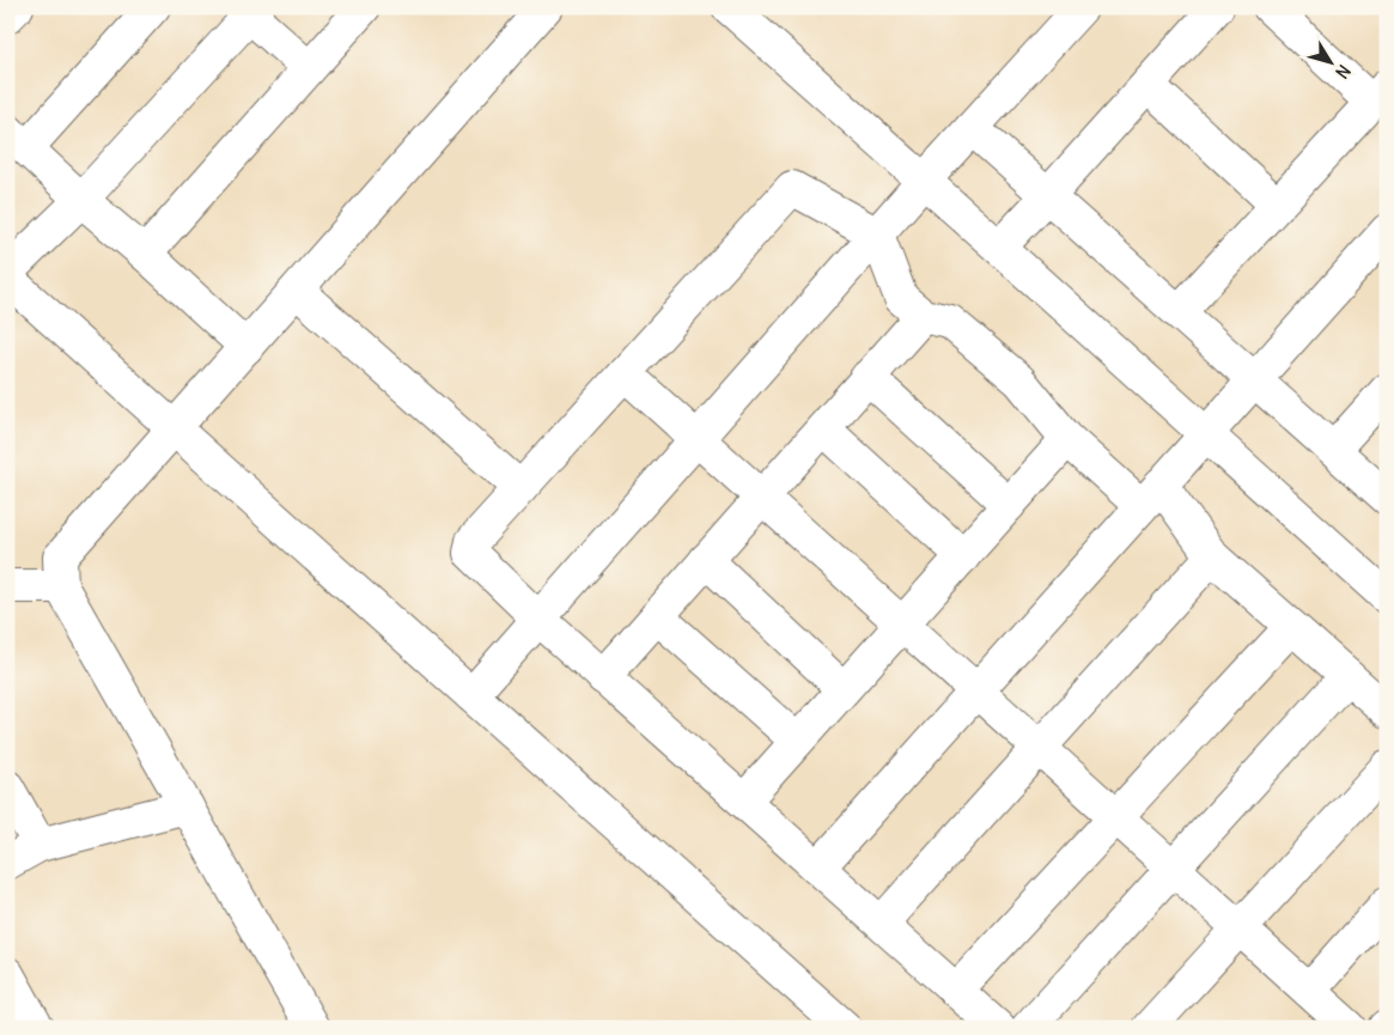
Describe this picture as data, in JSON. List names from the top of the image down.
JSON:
{
  "north": "bottom right"
}
